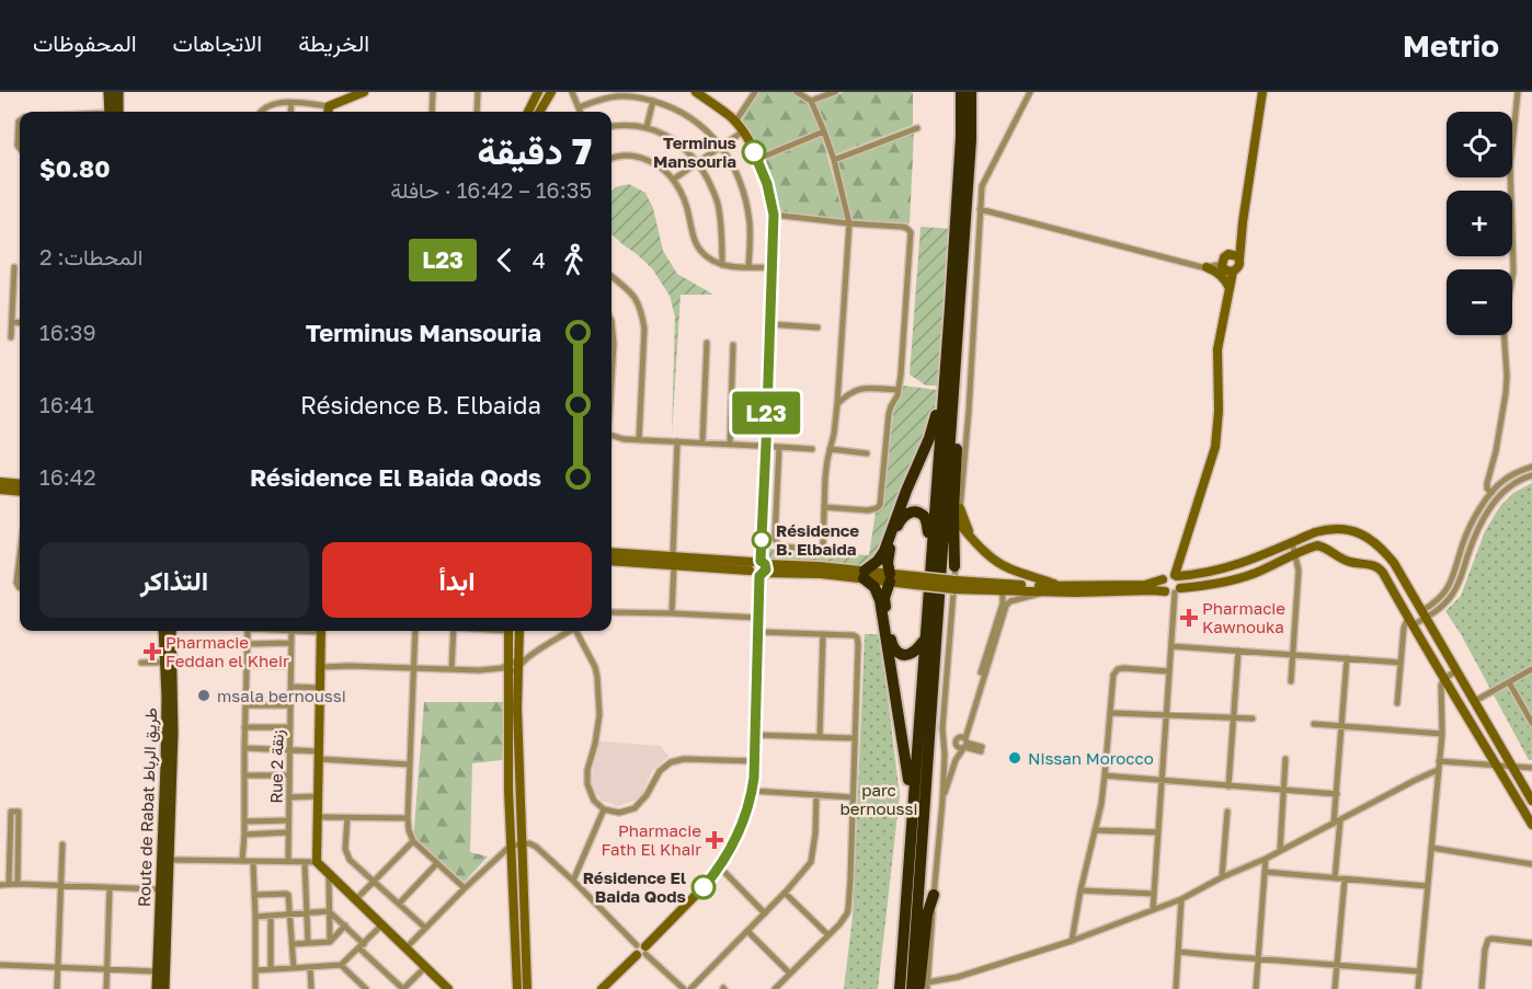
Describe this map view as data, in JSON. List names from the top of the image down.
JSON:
{
  "streets": {
    "main road": ["Route de Rabat طريق الرباط"],
    "street": ["Rue 2 زنقة"]
  },
  "parks": ["parc bernoussi"],
  "places": {
    "other": [
      "Terminus Mansouria",
      "Résidence B. Elbaida",
      "msala bernoussi",
      "Nissan Morocco",
      "Résidence El Baida Qods"
    ],
    "health": ["Pharmacie Kawnouka", "Pharmacie Feddan el Kheir", "Pharmacie Fath El Khair"]
  },
  "lines": ["bus line L23"],
  "page": {
    "header": "Metrio",
    "nav": ["الخريطة", "الاتجاهات", "المحفوظات"],
    "on_map": "L23",
    "map_buttons": ["+", "−"],
    "heading": ["7 دقيقة", "16:35 – 16:42 · حافلة", "$0.80"],
    "legs": ["4", "L23", "المحطات: 2"],
    "list": [
      {
        "name": "Terminus Mansouria",
        "value": "16:39"
      },
      {
        "name": "Résidence B. Elbaida",
        "value": "16:41"
      },
      {
        "name": "Résidence El Baida Qods",
        "value": "16:42"
      }
    ],
    "buttons": ["ابدأ", "التذاكر"]
  }
}
